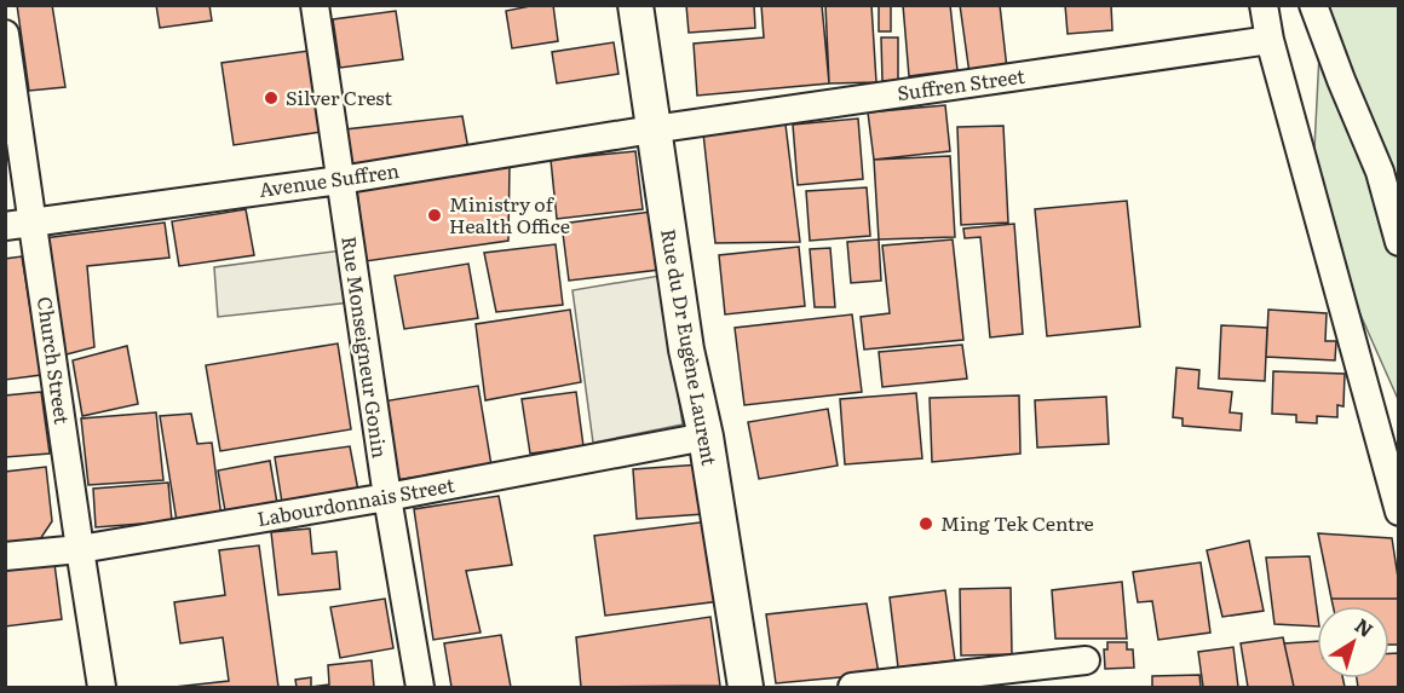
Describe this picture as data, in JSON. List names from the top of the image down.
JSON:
{
  "streets": {
    "street": [
      "Suffren Street",
      "Avenue Suffren",
      "Rue Monseigneur Gonin",
      "Rue du Dr Eugène Laurent",
      "Church Street",
      "Labourdonnais Street"
    ]
  },
  "crossings": [
    ["Suffren Street", "Avenue Suffren"],
    ["Suffren Street", "Rue du Dr Eugène Laurent"],
    ["Avenue Suffren", "Rue Monseigneur Gonin"],
    ["Avenue Suffren", "Rue du Dr Eugène Laurent"],
    ["Avenue Suffren", "Church Street"],
    ["Rue Monseigneur Gonin", "Labourdonnais Street"],
    ["Rue du Dr Eugène Laurent", "Labourdonnais Street"],
    ["Church Street", "Labourdonnais Street"]
  ],
  "places": ["Silver Crest", "Ministry of Health Office", "Ming Tek Centre"],
  "north": "top right"
}
